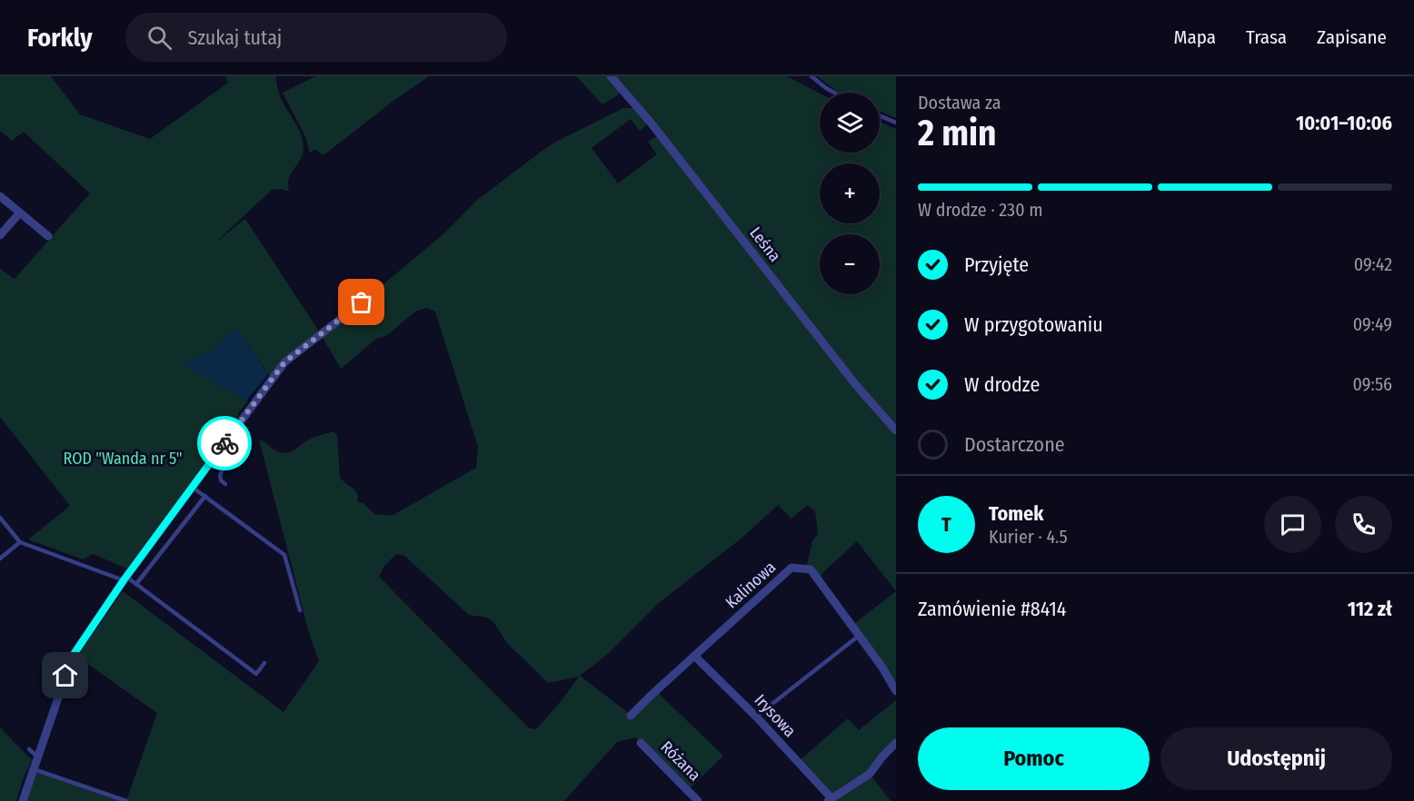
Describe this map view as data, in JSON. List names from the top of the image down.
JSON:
{
  "streets": {
    "street": [
      "Leśna",
      "Kalinowa",
      "Irysowa",
      "Różana"
    ]
  },
  "crossings": [
    ["Kalinowa", "Irysowa"]
  ],
  "parks": ["ROD \"Wanda nr 5\""],
  "page": {
    "header": "Forkly",
    "search": "Szukaj tutaj",
    "nav": ["Mapa", "Trasa", "Zapisane"],
    "heading": ["2 min", "Dostawa za", "10:01–10:06"],
    "panel": [
      "Tomek",
      "Kurier · 4.5",
      "Zamówienie #8414",
      "112 zł"
    ],
    "map_buttons": ["+", "−"],
    "bar": "W drodze · 230 m",
    "list": [
      ["Przyjęte", "09:42"],
      ["W przygotowaniu", "09:49"],
      ["W drodze", "09:56"],
      "Dostarczone"
    ],
    "round": "T",
    "buttons": ["Pomoc", "Udostępnij"]
  }
}
